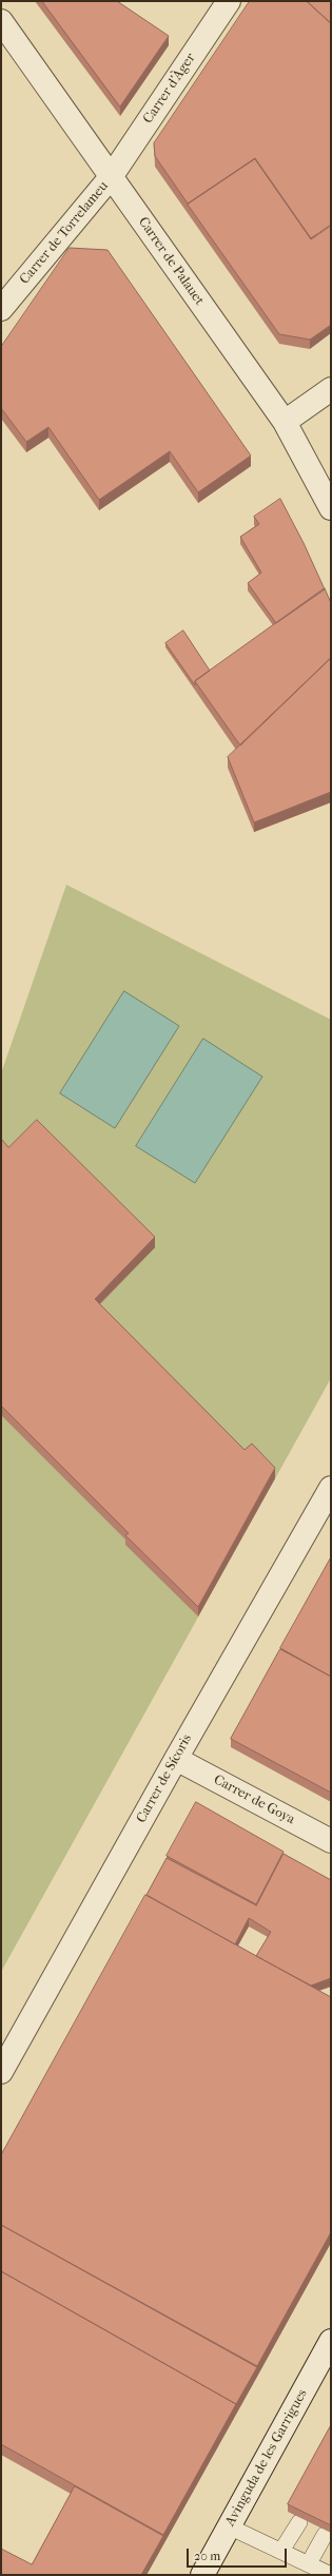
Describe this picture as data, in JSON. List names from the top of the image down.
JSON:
{
  "streets": {
    "street": [
      "Carrer d'Àger",
      "Carrer de Torrelameu",
      "Carrer de Palauet",
      "Carrer de Sícoris",
      "Carrer de Goya",
      "Avinguda de les Garrigues"
    ]
  },
  "crossings": [
    ["Carrer d'Àger", "Carrer de Torrelameu"],
    ["Carrer d'Àger", "Carrer de Palauet"],
    ["Carrer de Torrelameu", "Carrer de Palauet"],
    ["Carrer de Sícoris", "Carrer de Goya"]
  ],
  "scale_bar": "20 m"
}
